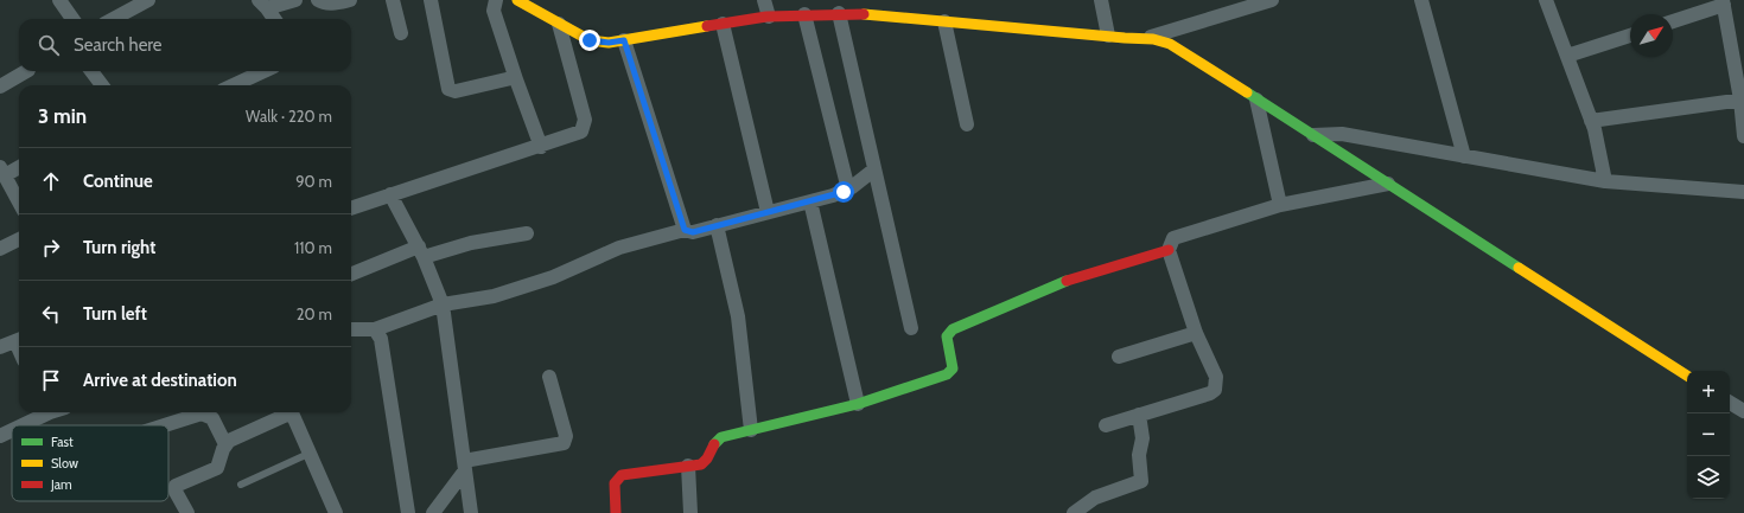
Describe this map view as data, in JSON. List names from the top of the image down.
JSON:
{
  "legend": ["Fast", "Slow", "Jam"],
  "north": "top right",
  "page": {
    "search": "Search here",
    "heading": ["3 min", "Walk · 220 m"],
    "list": [
      ["Continue", "90 m"],
      ["Turn right", "110 m"],
      ["Turn left", "20 m"],
      "Arrive at destination"
    ],
    "map_buttons": ["+", "−"]
  }
}
